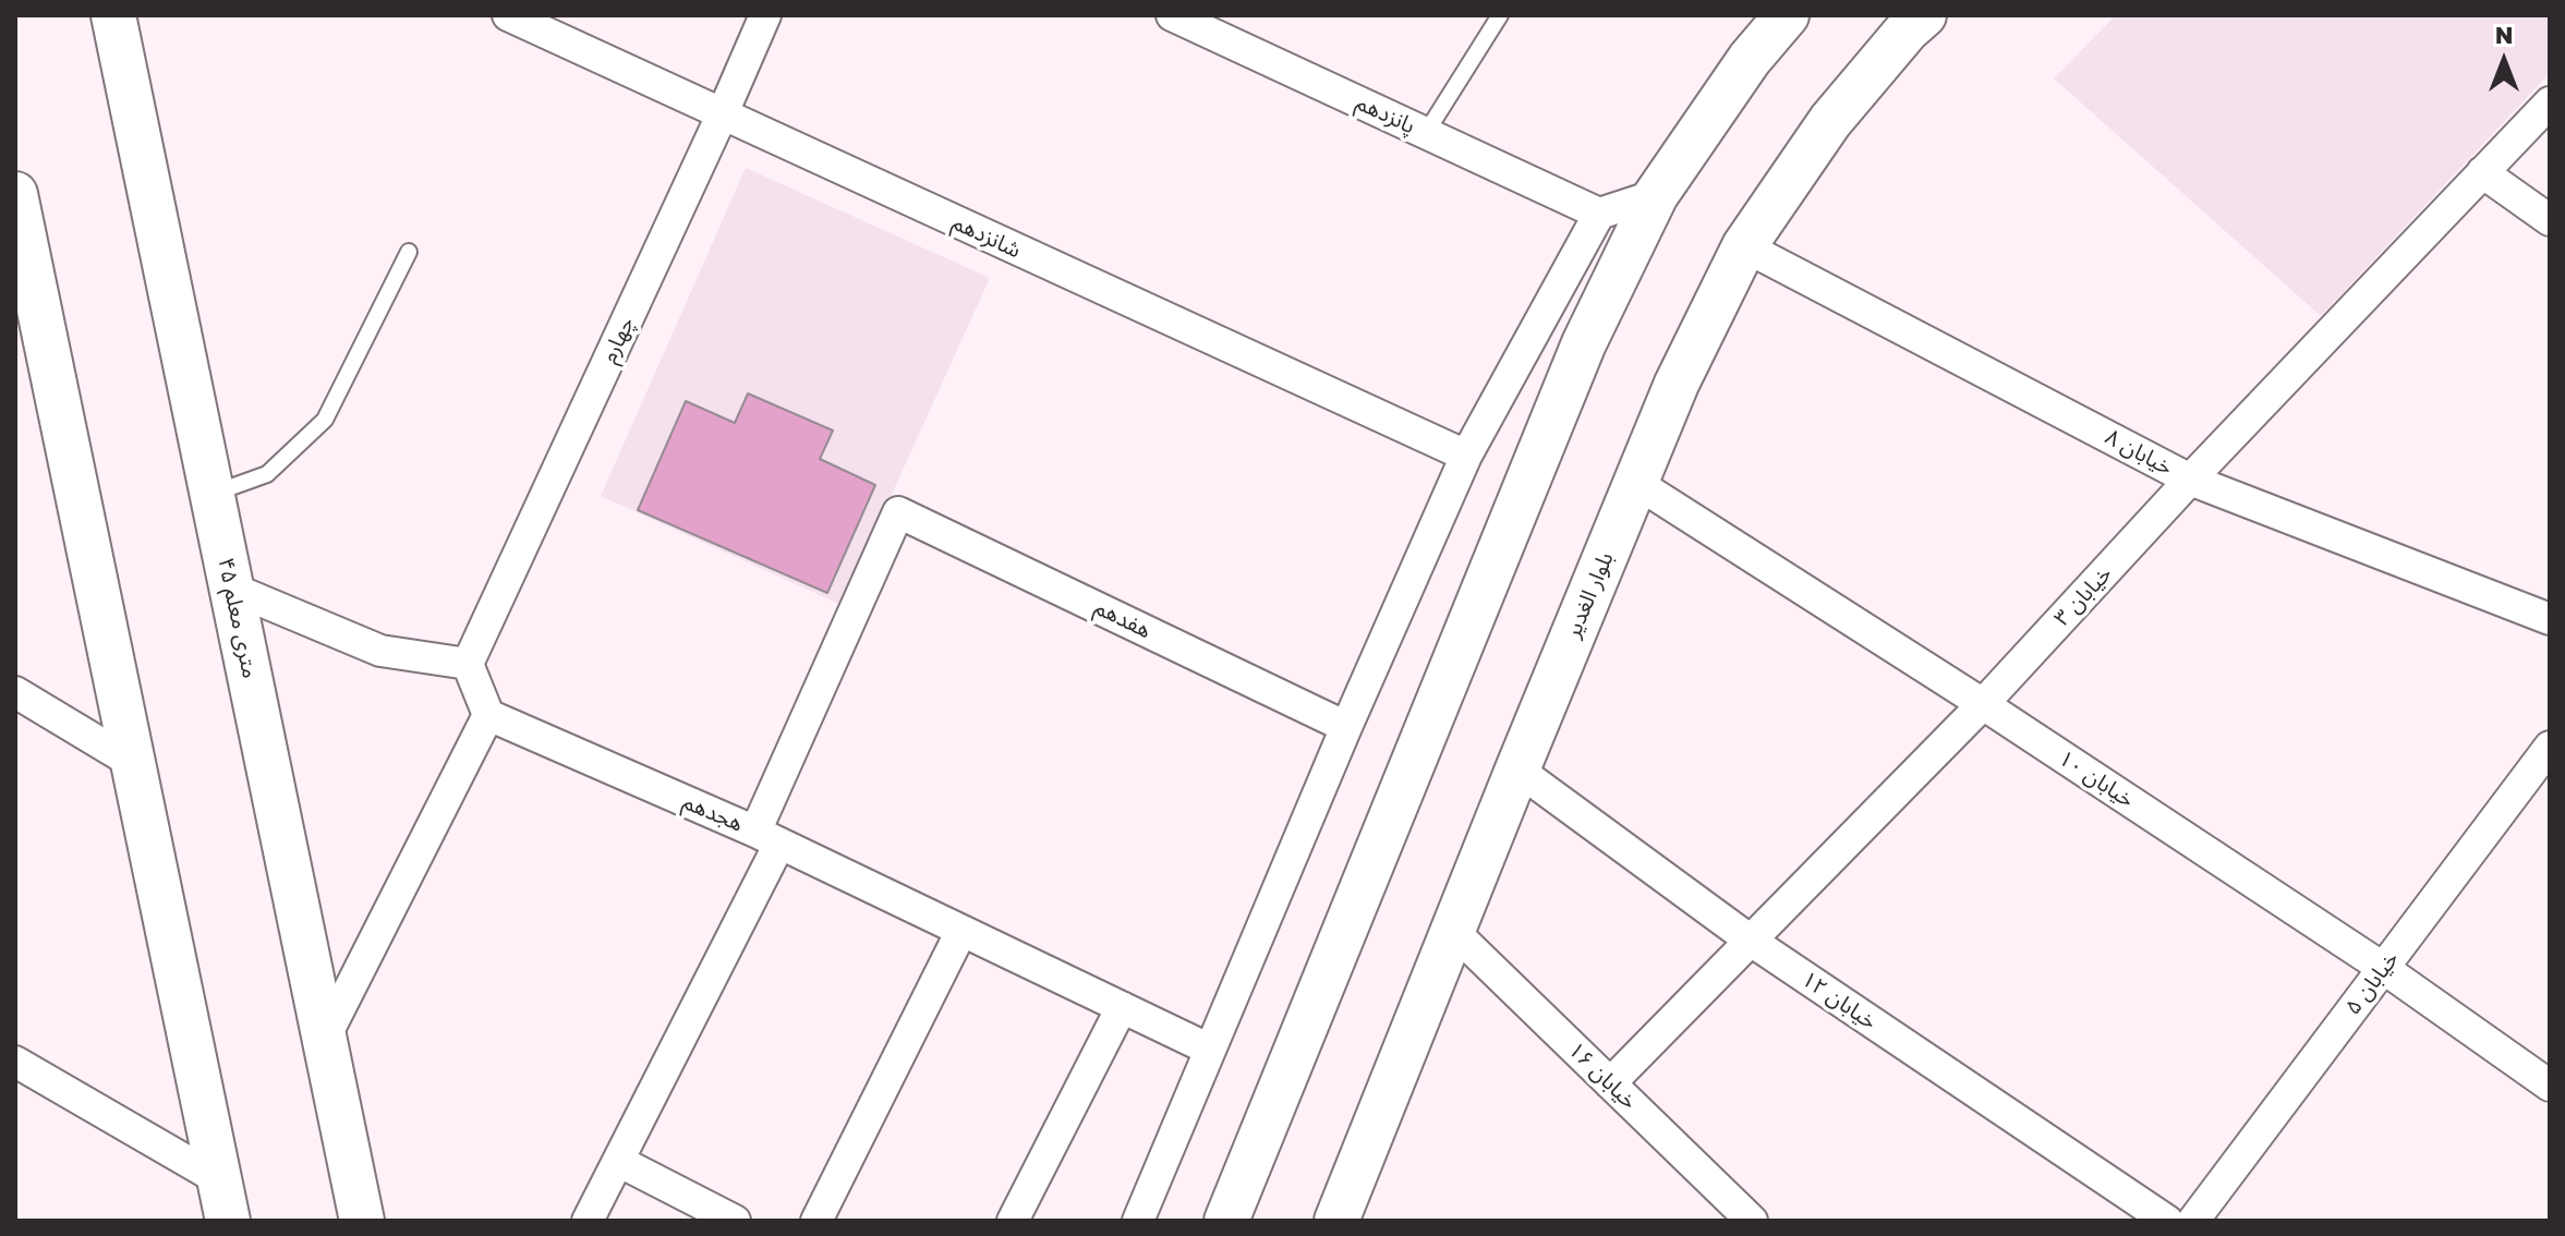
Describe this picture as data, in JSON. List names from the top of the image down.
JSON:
{
  "streets": {
    "main road": ["بلوار الغدیر", "۴۵ متری معلم"],
    "street": [
      "پانزدهم",
      "شانزدهم",
      "چهارم",
      "خیابان ۸",
      "خیابان ۳",
      "هفدهم",
      "خیابان ۱۰",
      "هجدهم",
      "خیابان ۵",
      "خیابان ۱۲",
      "خیابان ۱۶"
    ]
  },
  "crossings": [
    ["شانزدهم", "چهارم"],
    ["خیابان ۸", "بلوار الغدیر"],
    ["خیابان ۸", "خیابان ۳"],
    ["بلوار الغدیر", "خیابان ۱۰"],
    ["بلوار الغدیر", "خیابان ۱۲"],
    ["بلوار الغدیر", "خیابان ۱۶"],
    ["خیابان ۳", "خیابان ۱۰"],
    ["خیابان ۳", "خیابان ۱۲"],
    ["خیابان ۳", "خیابان ۱۶"],
    ["هفدهم", "هجدهم"],
    ["خیابان ۱۰", "خیابان ۵"]
  ],
  "north": "top"
}
